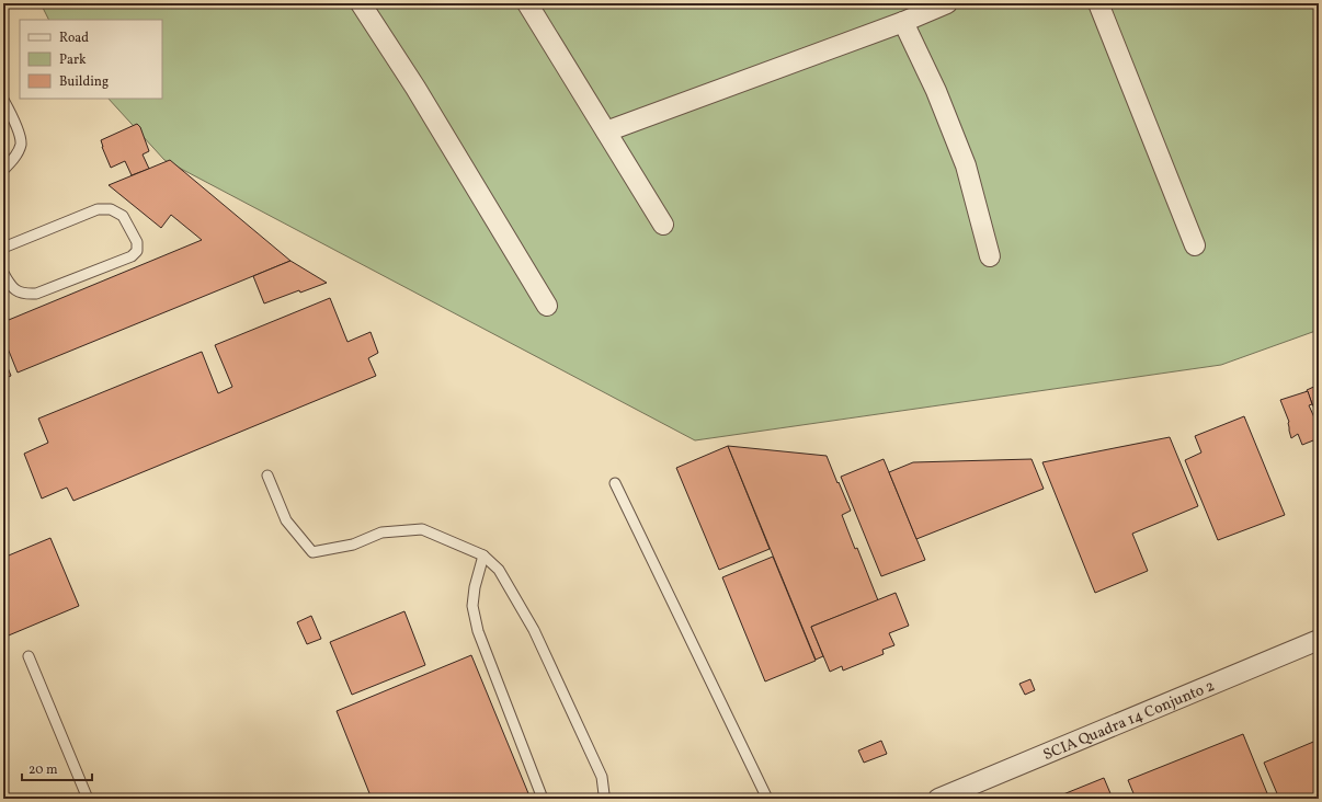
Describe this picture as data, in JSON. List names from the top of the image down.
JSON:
{
  "streets": {
    "street": ["SCIA Quadra 14 Conjunto 2"]
  },
  "legend": ["Road", "Park", "Building"],
  "scale_bar": "20 m"
}
